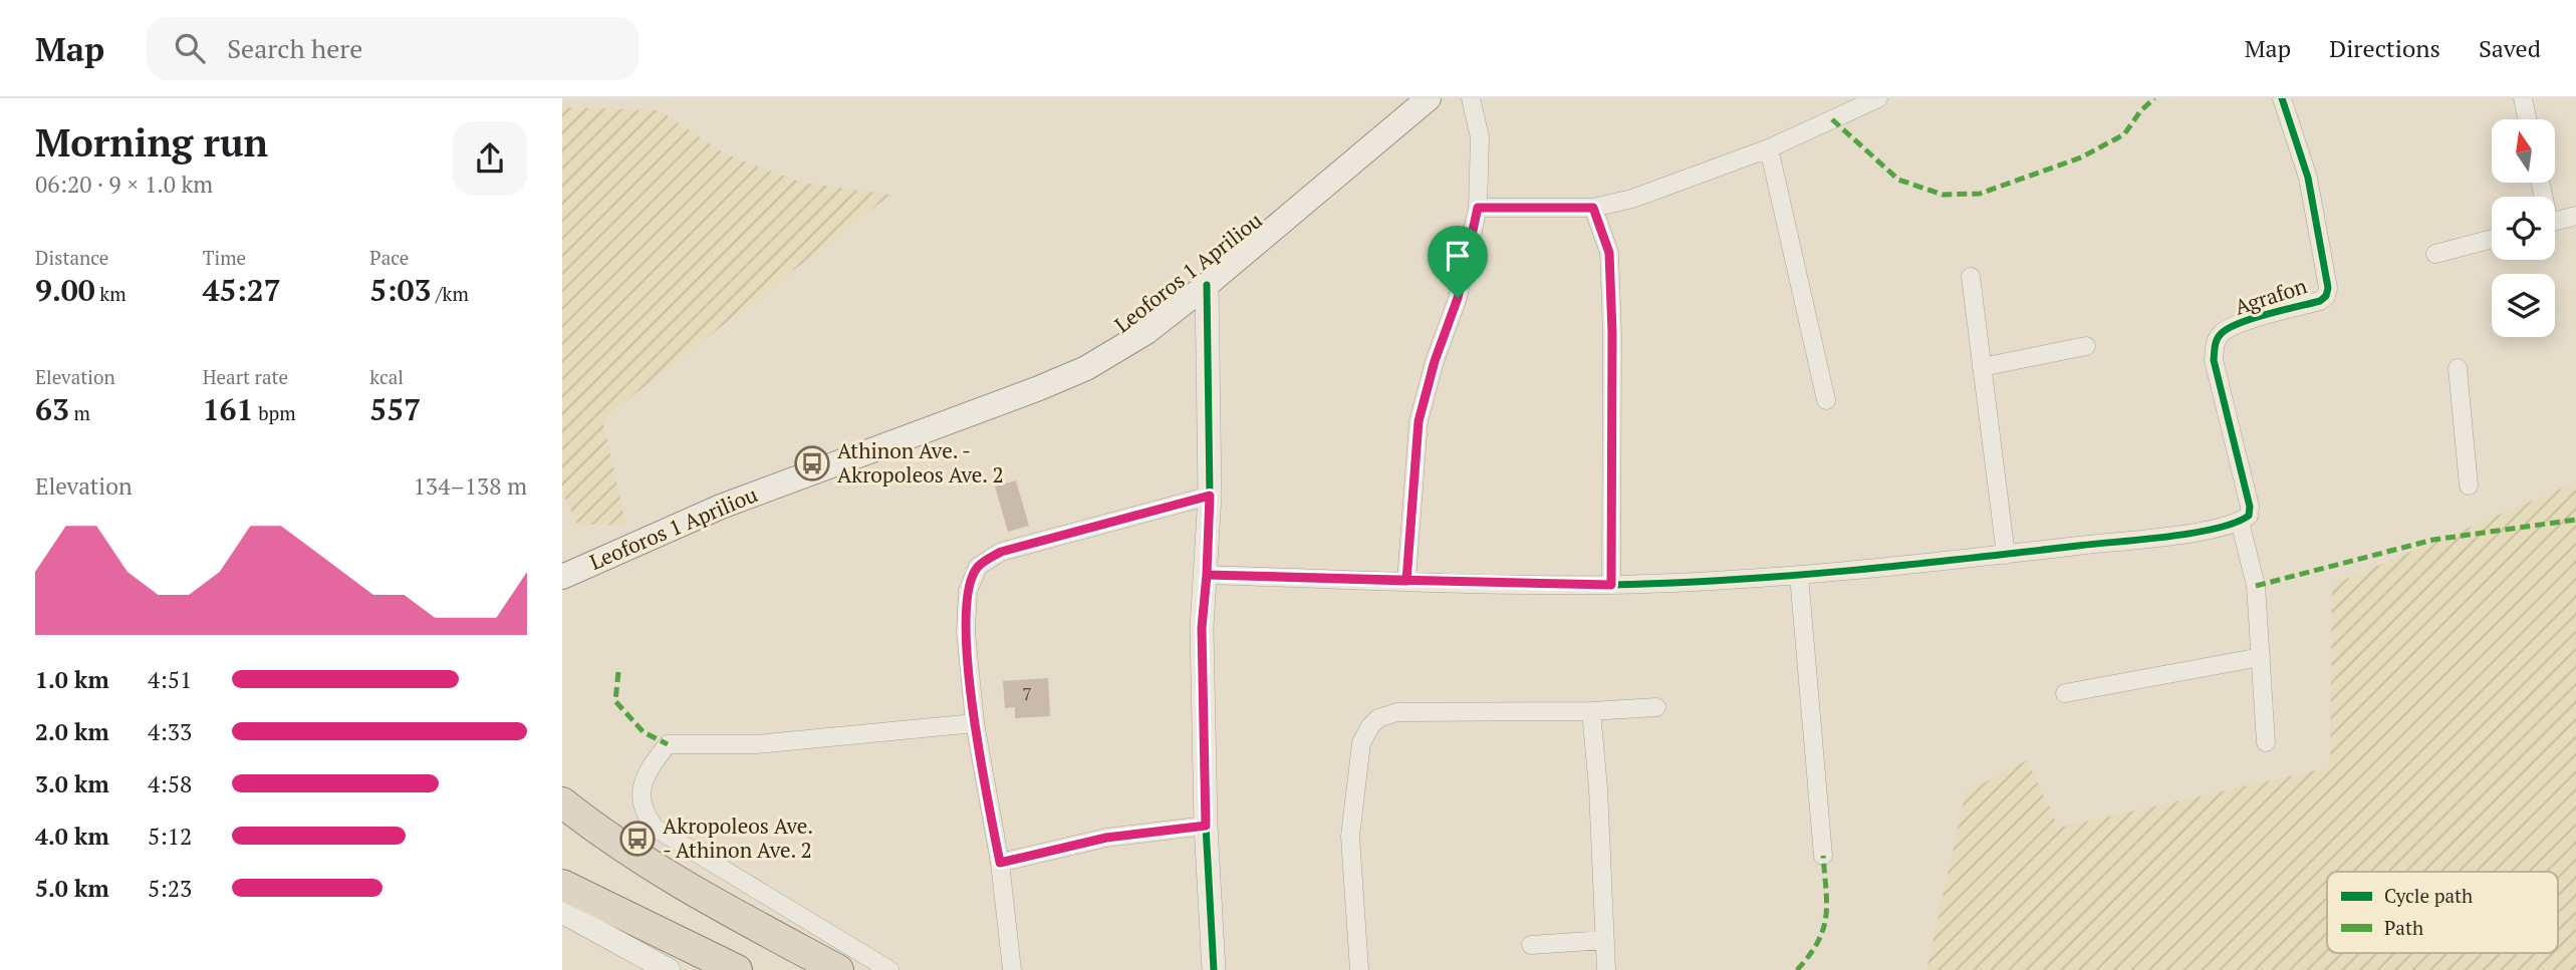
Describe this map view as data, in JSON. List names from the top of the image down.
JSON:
{
  "streets": {
    "main road": ["Leoforos 1 Apriliou"],
    "street": ["Agrafon"]
  },
  "places": {
    "bus stop": ["Athinon Ave. - Akropoleos Ave. 2", "Akropoleos Ave. - Athinon Ave. 2"]
  },
  "house_numbers": ["7"],
  "legend": ["Cycle path", "Path"],
  "north": "top",
  "page": {
    "header": "Map",
    "search": "Search here",
    "nav": ["Map", "Directions", "Saved"],
    "heading": ["Morning run", "06:20 · 9 × 1.0 km"],
    "stats": [
      ["Distance", "9.00 km"],
      ["Time", "45:27"],
      ["Pace", "5:03 /km"],
      ["Elevation", "63 m"],
      ["Heart rate", "161 bpm"],
      ["kcal", "557"]
    ],
    "chart": ["Elevation", "134–138 m"],
    "list": [
      {
        "name": "1.0 km",
        "note": "4:51"
      },
      {
        "name": "2.0 km",
        "note": "4:33"
      },
      {
        "name": "3.0 km",
        "note": "4:58"
      },
      {
        "name": "4.0 km",
        "note": "5:12"
      },
      {
        "name": "5.0 km",
        "note": "5:23"
      }
    ]
  }
}
